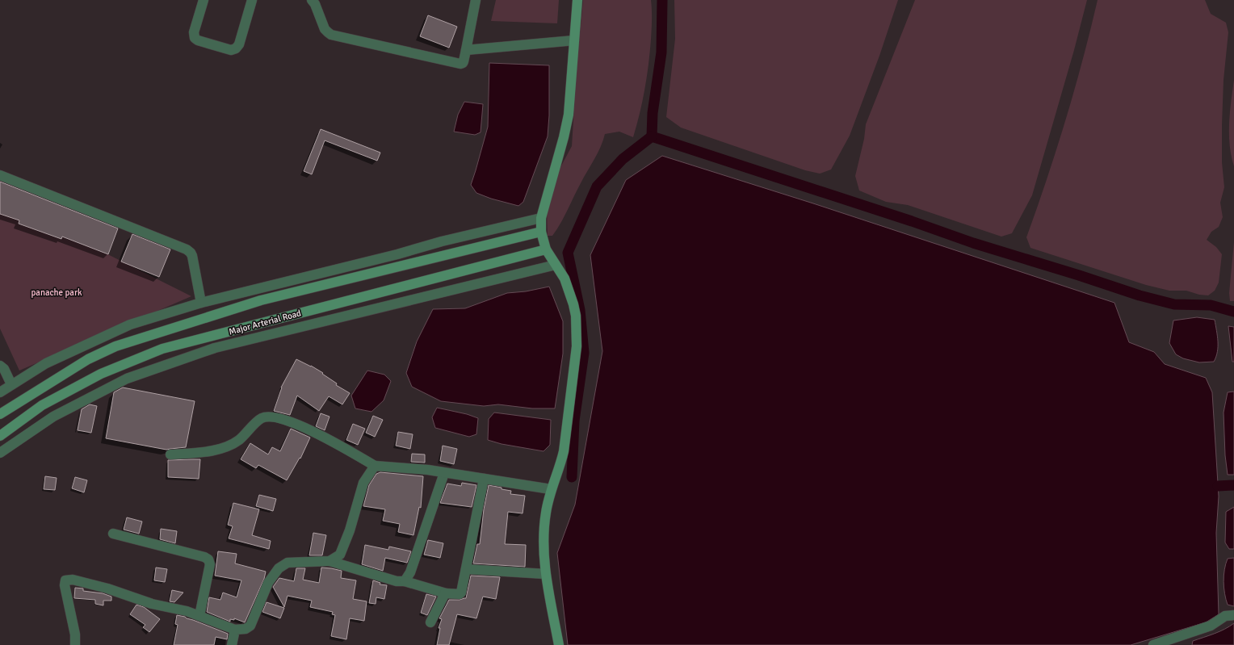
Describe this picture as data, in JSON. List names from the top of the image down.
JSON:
{
  "streets": {
    "street": ["Major Arterial Road"]
  },
  "parks": ["panache park"]
}
